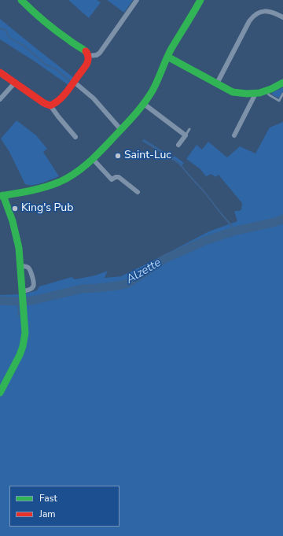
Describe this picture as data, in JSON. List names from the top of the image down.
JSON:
{
  "water": ["Alzette"],
  "places": ["Saint-Luc", "King's Pub"],
  "legend": ["Fast", "Jam"]
}
